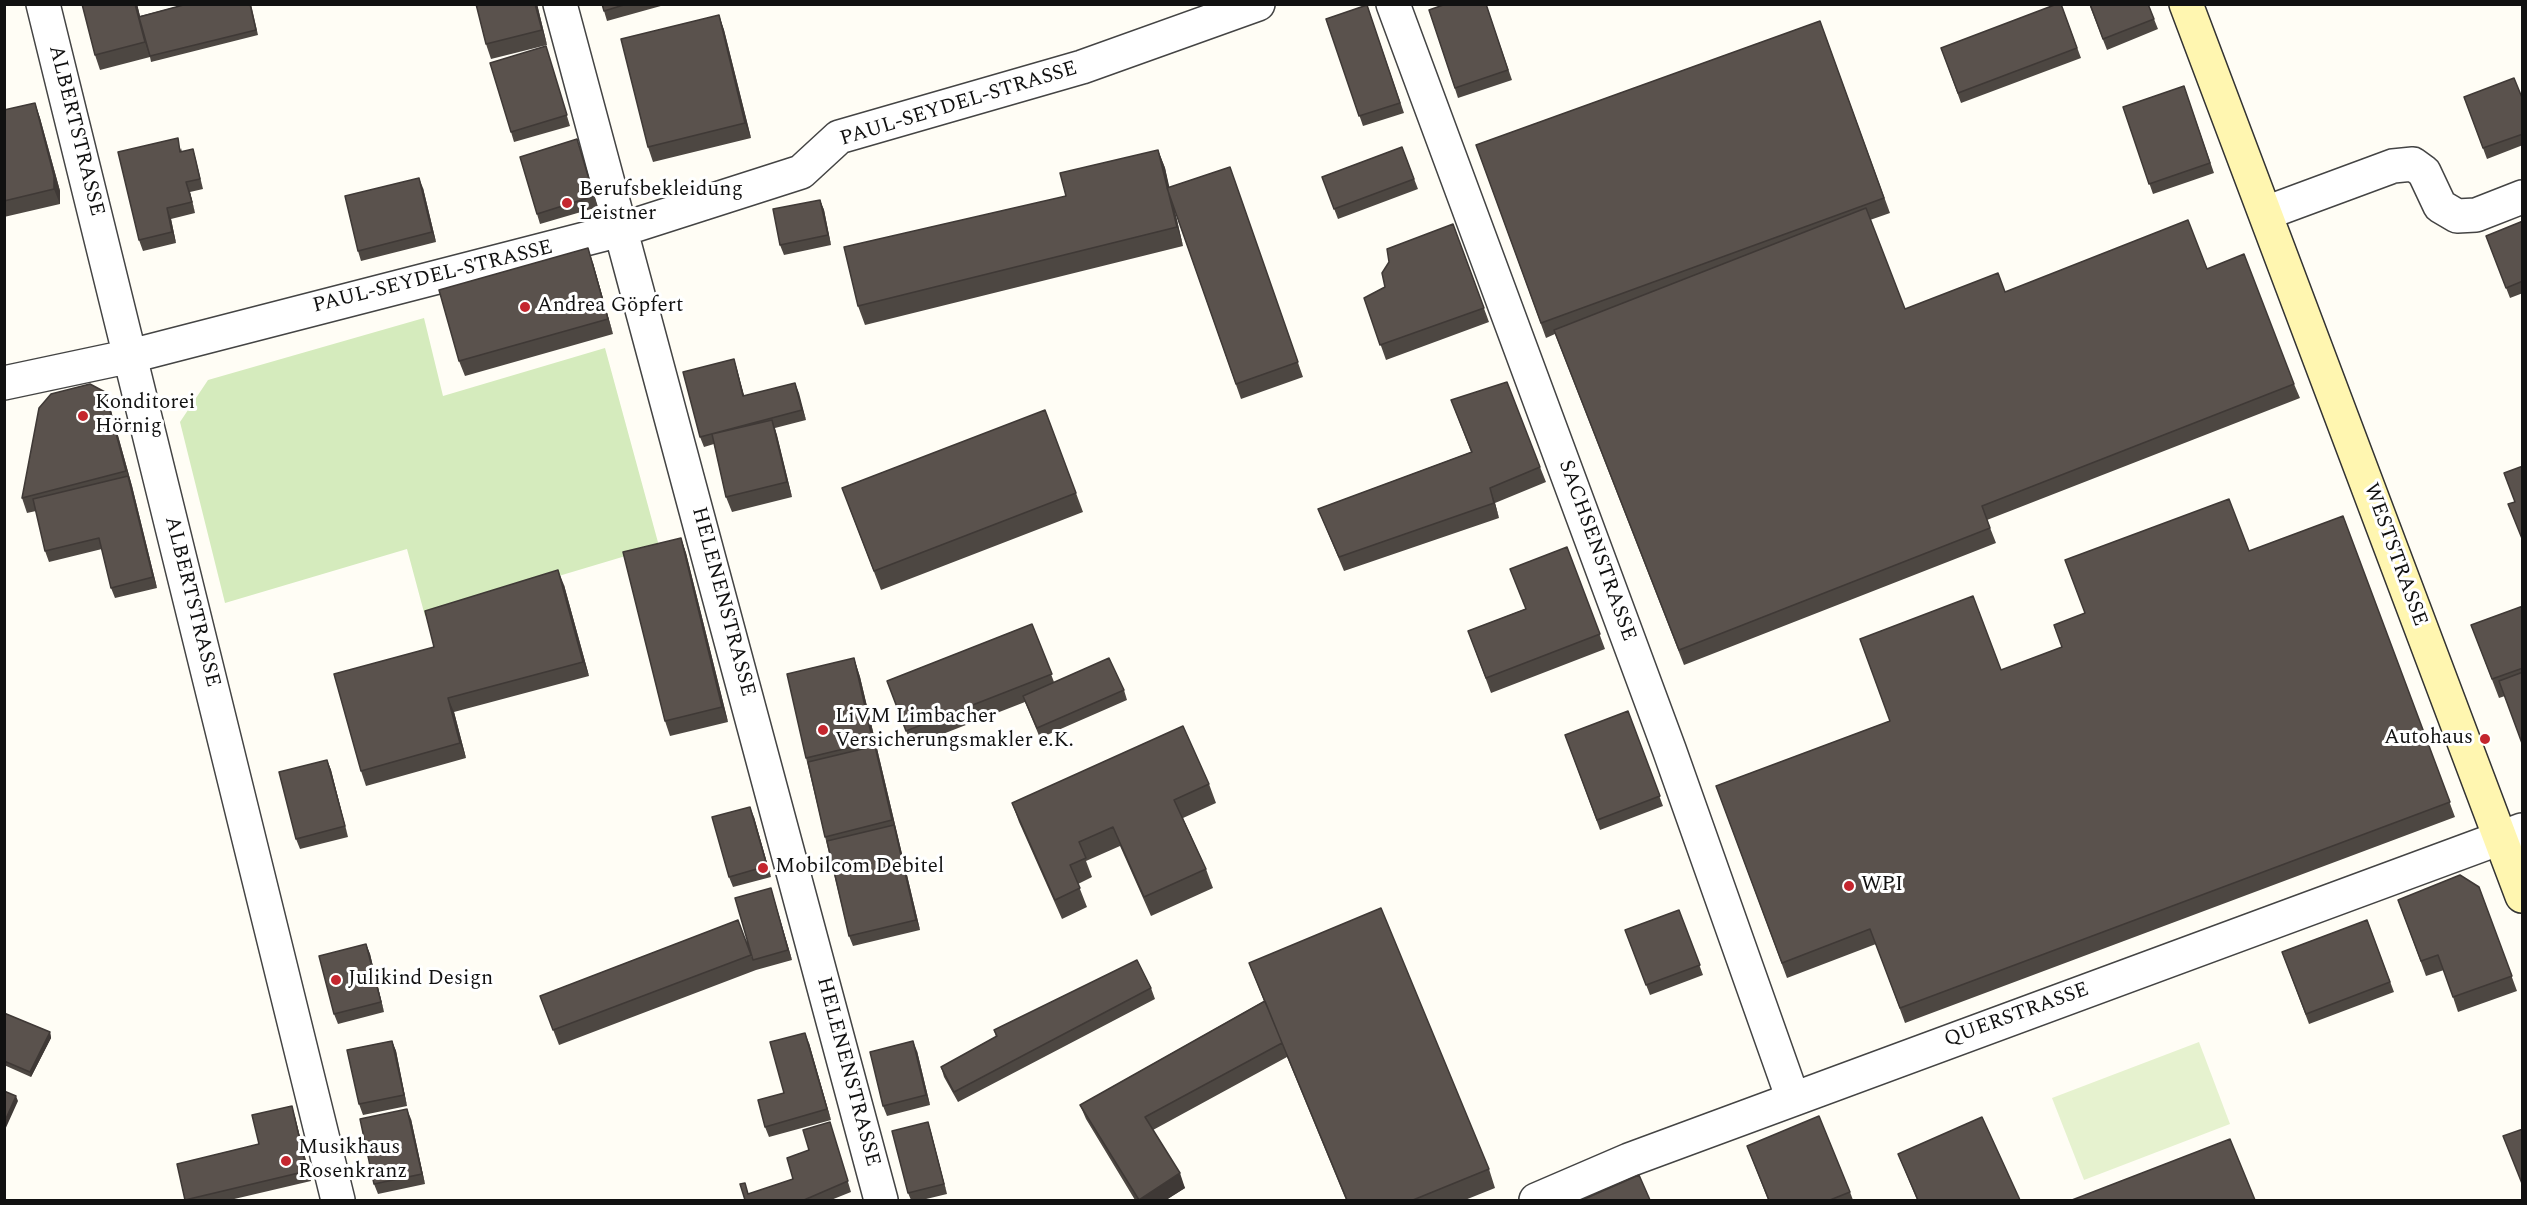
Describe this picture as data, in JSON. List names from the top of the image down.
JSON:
{
  "streets": {
    "main road": ["WESTSTRASSE"],
    "street": [
      "PAUL-SEYDEL-STRASSE",
      "ALBERTSTRASSE",
      "SACHSENSTRASSE",
      "HELENENSTRASSE",
      "QUERSTRASSE"
    ]
  },
  "crossings": [
    ["PAUL-SEYDEL-STRASSE", "ALBERTSTRASSE"],
    ["PAUL-SEYDEL-STRASSE", "HELENENSTRASSE"],
    ["SACHSENSTRASSE", "QUERSTRASSE"],
    ["WESTSTRASSE", "QUERSTRASSE"]
  ],
  "places": [
    "Berufsbekleidung Leistner",
    "Andrea Göpfert",
    "Konditorei Hörnig",
    "LiVM Limbacher Versicherungsmakler e.K.",
    "Autohaus",
    "Mobilcom Debitel",
    "WPI",
    "Julikind Design",
    "Musikhaus Rosenkranz"
  ]
}
